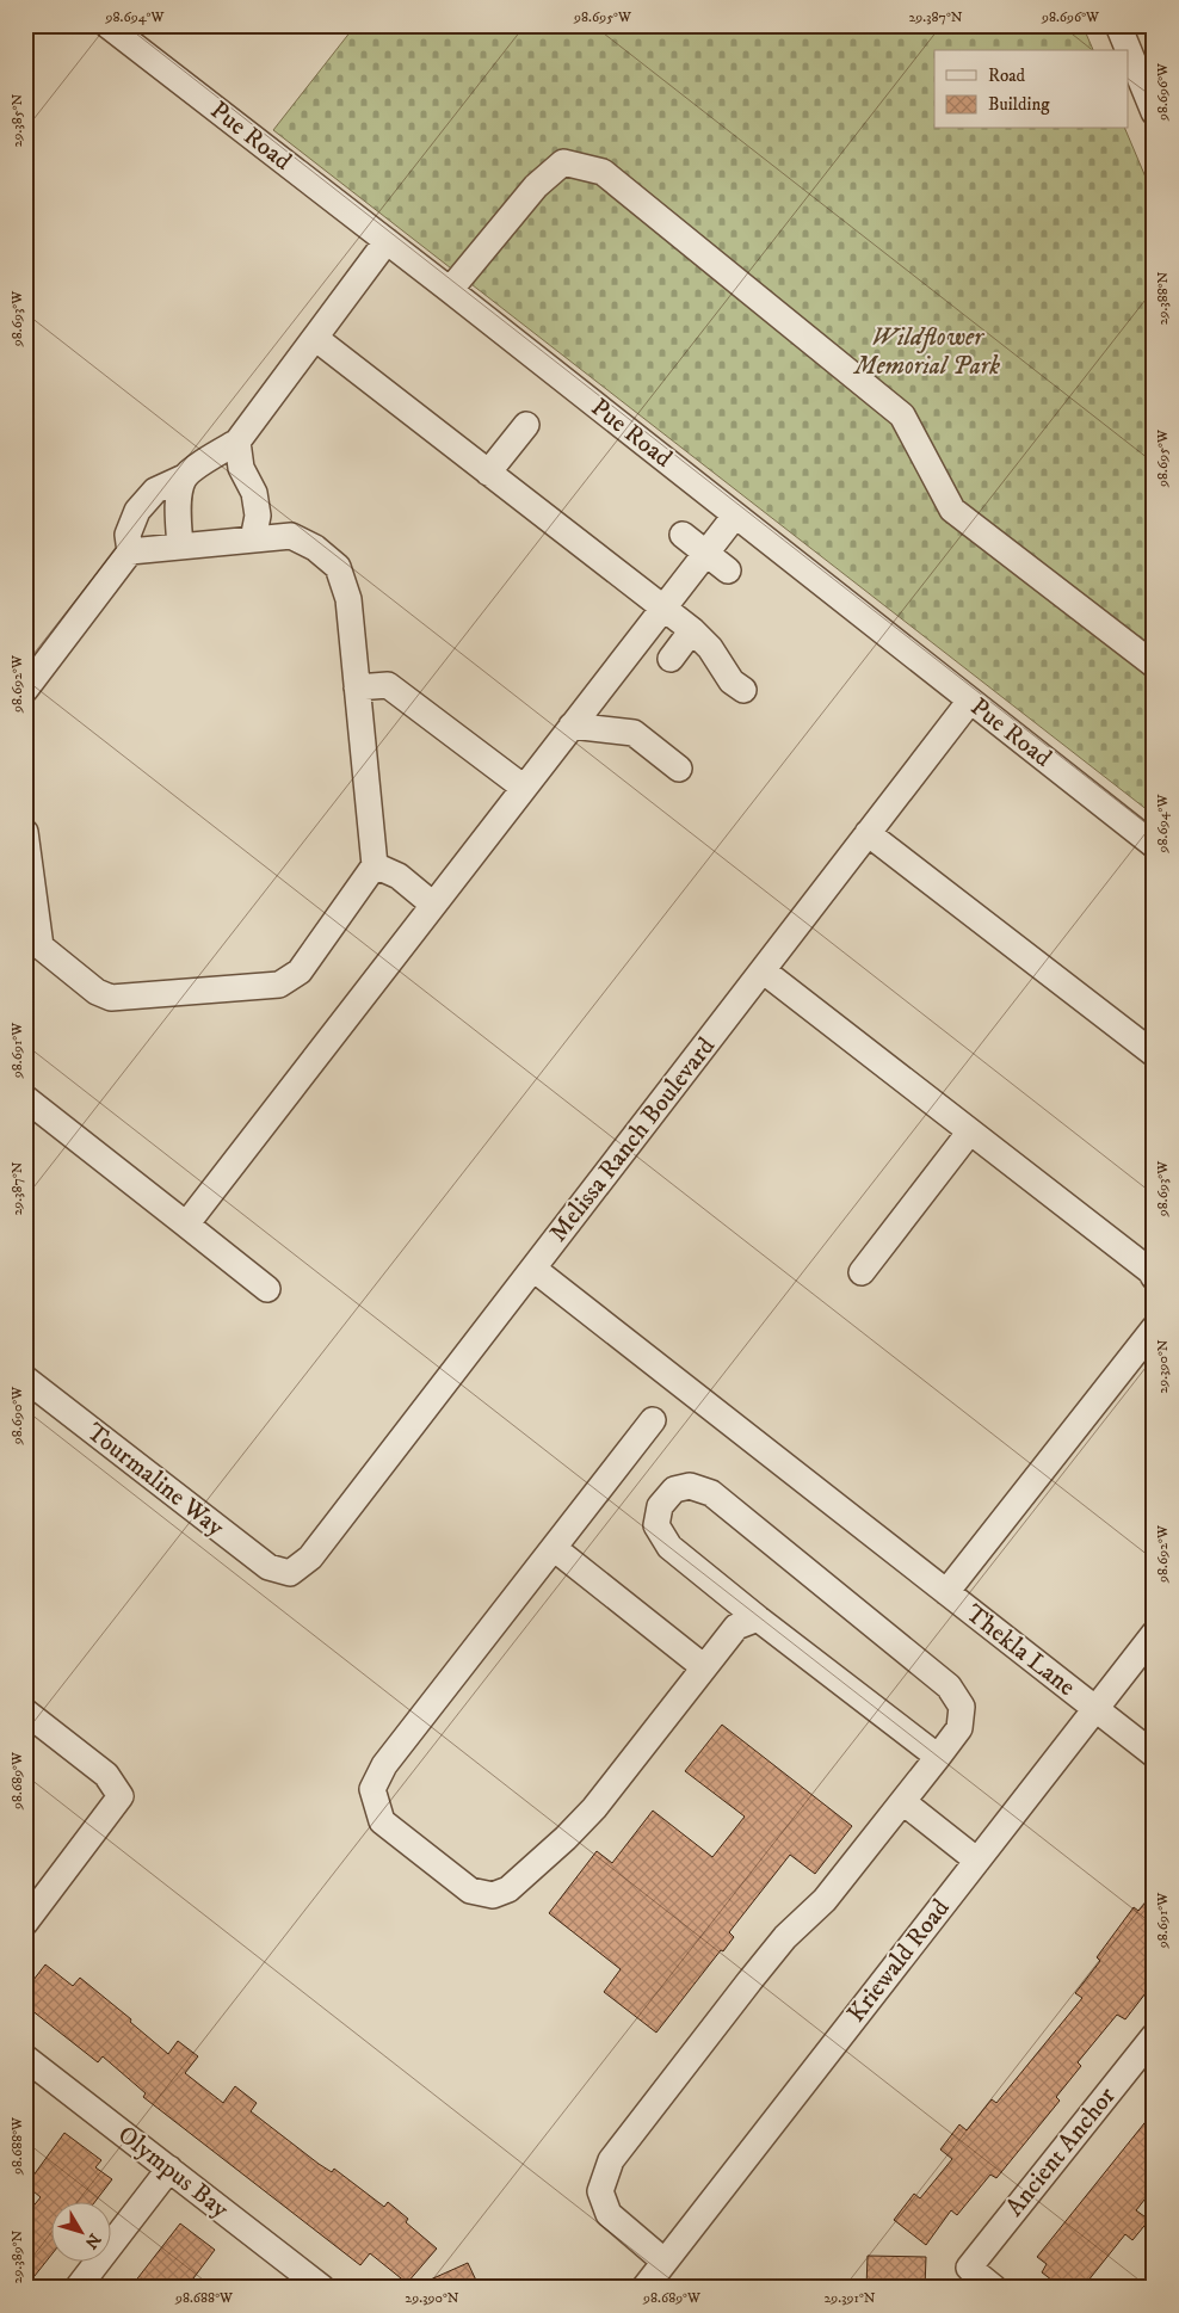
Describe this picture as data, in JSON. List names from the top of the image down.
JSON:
{
  "streets": {
    "street": [
      "Pue Road",
      "Melissa Ranch Boulevard",
      "Tourmaline Way",
      "Thekla Lane",
      "Kriewald Road",
      "Ancient Anchor",
      "Olympus Bay"
    ]
  },
  "crossings": [
    ["Pue Road", "Melissa Ranch Boulevard"],
    ["Melissa Ranch Boulevard", "Tourmaline Way"],
    ["Melissa Ranch Boulevard", "Thekla Lane"],
    ["Thekla Lane", "Kriewald Road"]
  ],
  "parks": ["Wildflower Memorial Park"],
  "legend": ["Road", "Building"],
  "north": "bottom right",
  "coordinates": [
    "98.694°W",
    "98.695°W",
    "29.387°N",
    "98.696°W",
    "29.385°N",
    "29.388°N",
    "98.693°W",
    "98.692°W",
    "98.691°W",
    "29.390°N",
    "98.690°W",
    "98.689°W",
    "98.688°W",
    "29.389°N",
    "29.391°N"
  ]
}
